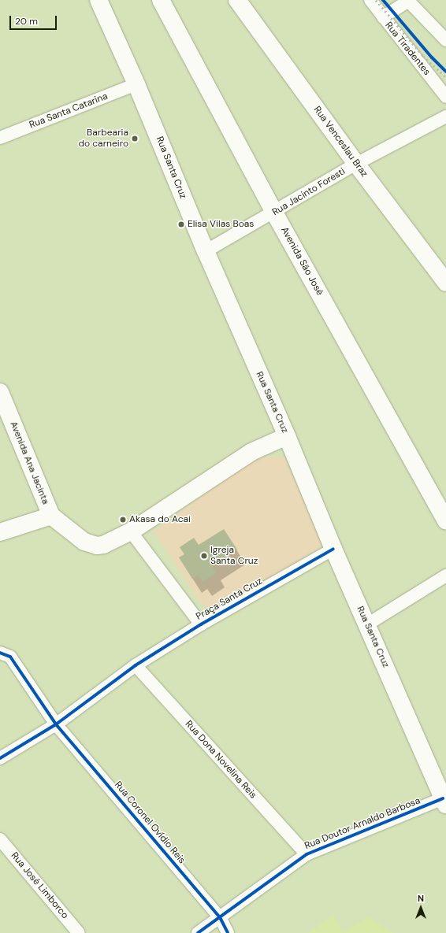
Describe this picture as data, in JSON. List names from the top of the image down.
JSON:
{
  "streets": {
    "main road": [
      "Rua Venceslau Braz",
      "Rua Santa Cruz",
      "Avenida São José",
      "Avenida Ana Jacinta"
    ],
    "street": [
      "Rua Tiradentes",
      "Rua Santa Catarina",
      "Rua Jacinto Foresti",
      "Praça Santa Cruz",
      "Rua Dona Novelina Reis",
      "Rua Coronel Ovídio Reis",
      "Rua Doutor Arnaldo Barbosa",
      "Rua José Limborco"
    ]
  },
  "crossings": [
    ["Rua Santa Catarina", "Rua Santa Cruz"],
    ["Rua Venceslau Braz", "Rua Jacinto Foresti"],
    ["Rua Santa Cruz", "Rua Jacinto Foresti"],
    ["Rua Santa Cruz", "Praça Santa Cruz"],
    ["Rua Santa Cruz", "Rua Doutor Arnaldo Barbosa"],
    ["Rua Jacinto Foresti", "Avenida São José"],
    ["Praça Santa Cruz", "Rua Dona Novelina Reis"],
    ["Praça Santa Cruz", "Rua Coronel Ovídio Reis"],
    ["Rua Dona Novelina Reis", "Rua Doutor Arnaldo Barbosa"],
    ["Rua Coronel Ovídio Reis", "Rua Doutor Arnaldo Barbosa"]
  ],
  "places": [
    "Barbearia do carneiro",
    "Elisa Vilas Boas",
    "Akasa do Acai",
    "Igreja Santa Cruz"
  ],
  "scale_bar": "20 m",
  "north": "top"
}
